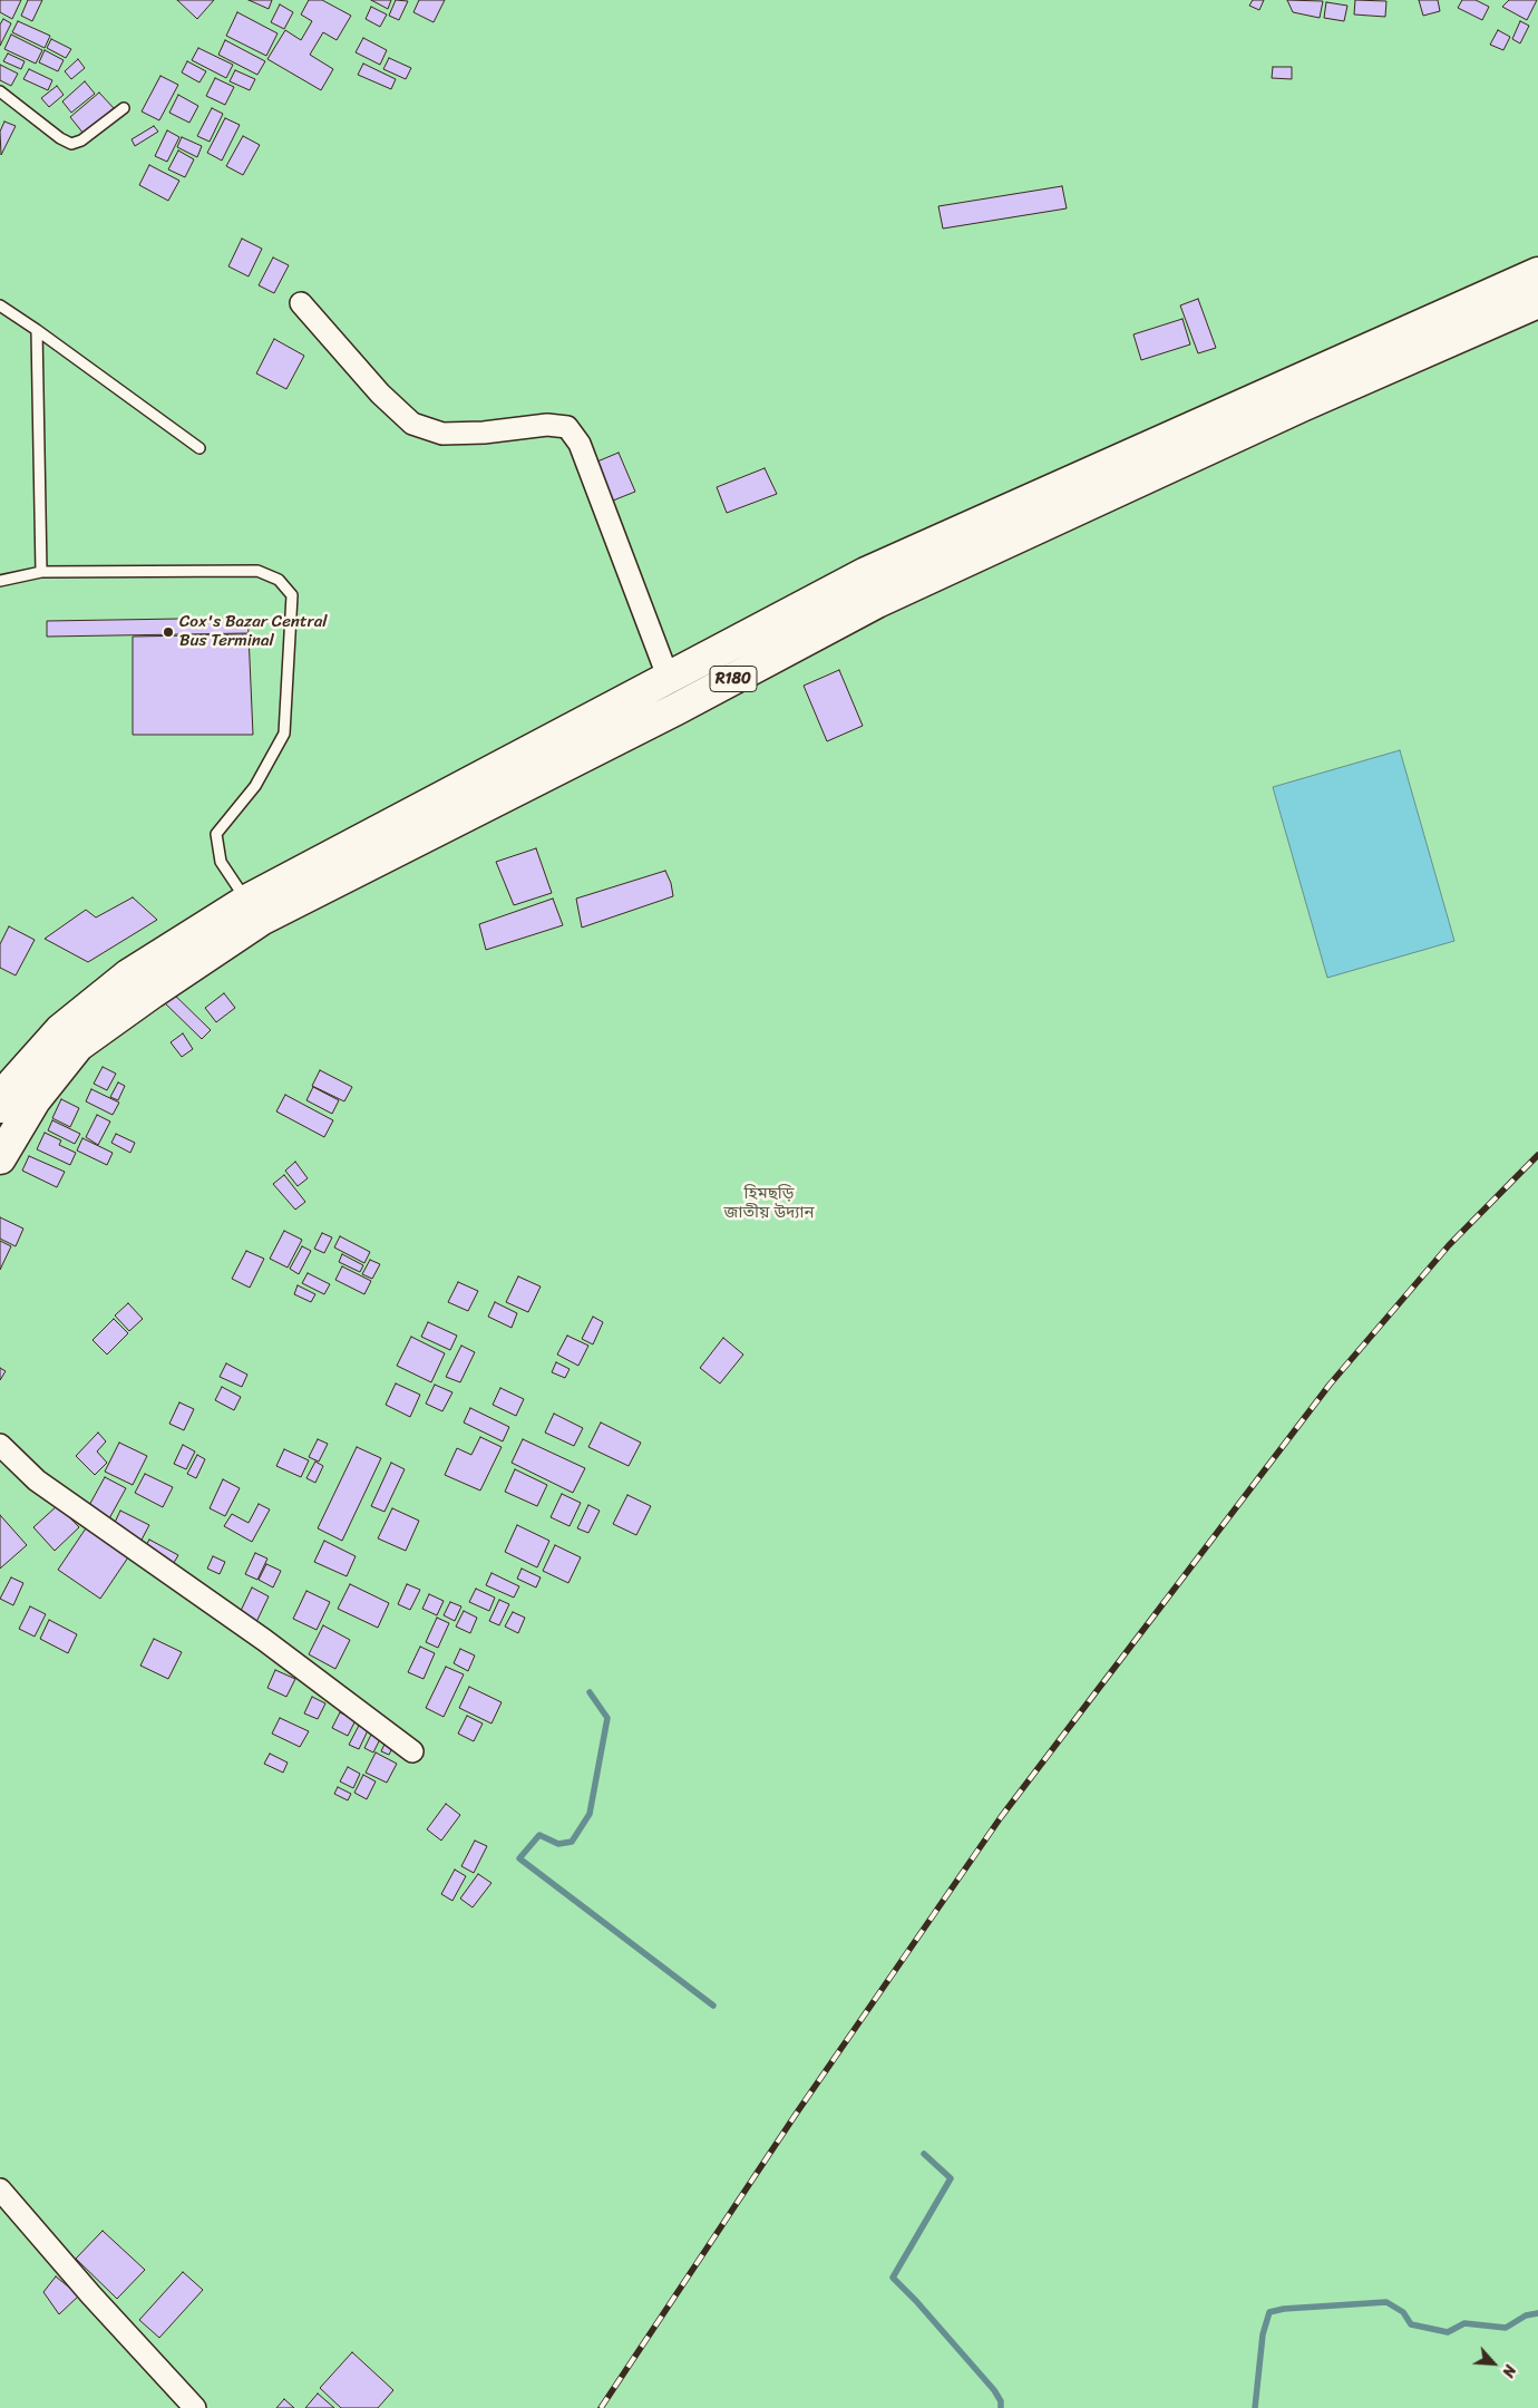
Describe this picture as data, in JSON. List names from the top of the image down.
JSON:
{
  "streets": {
    "main road": ["R180"]
  },
  "parks": ["হিমছড়ি জাতীয় উদ্যান"],
  "places": ["Cox's Bazar Central Bus Terminal"],
  "north": "bottom right"
}
